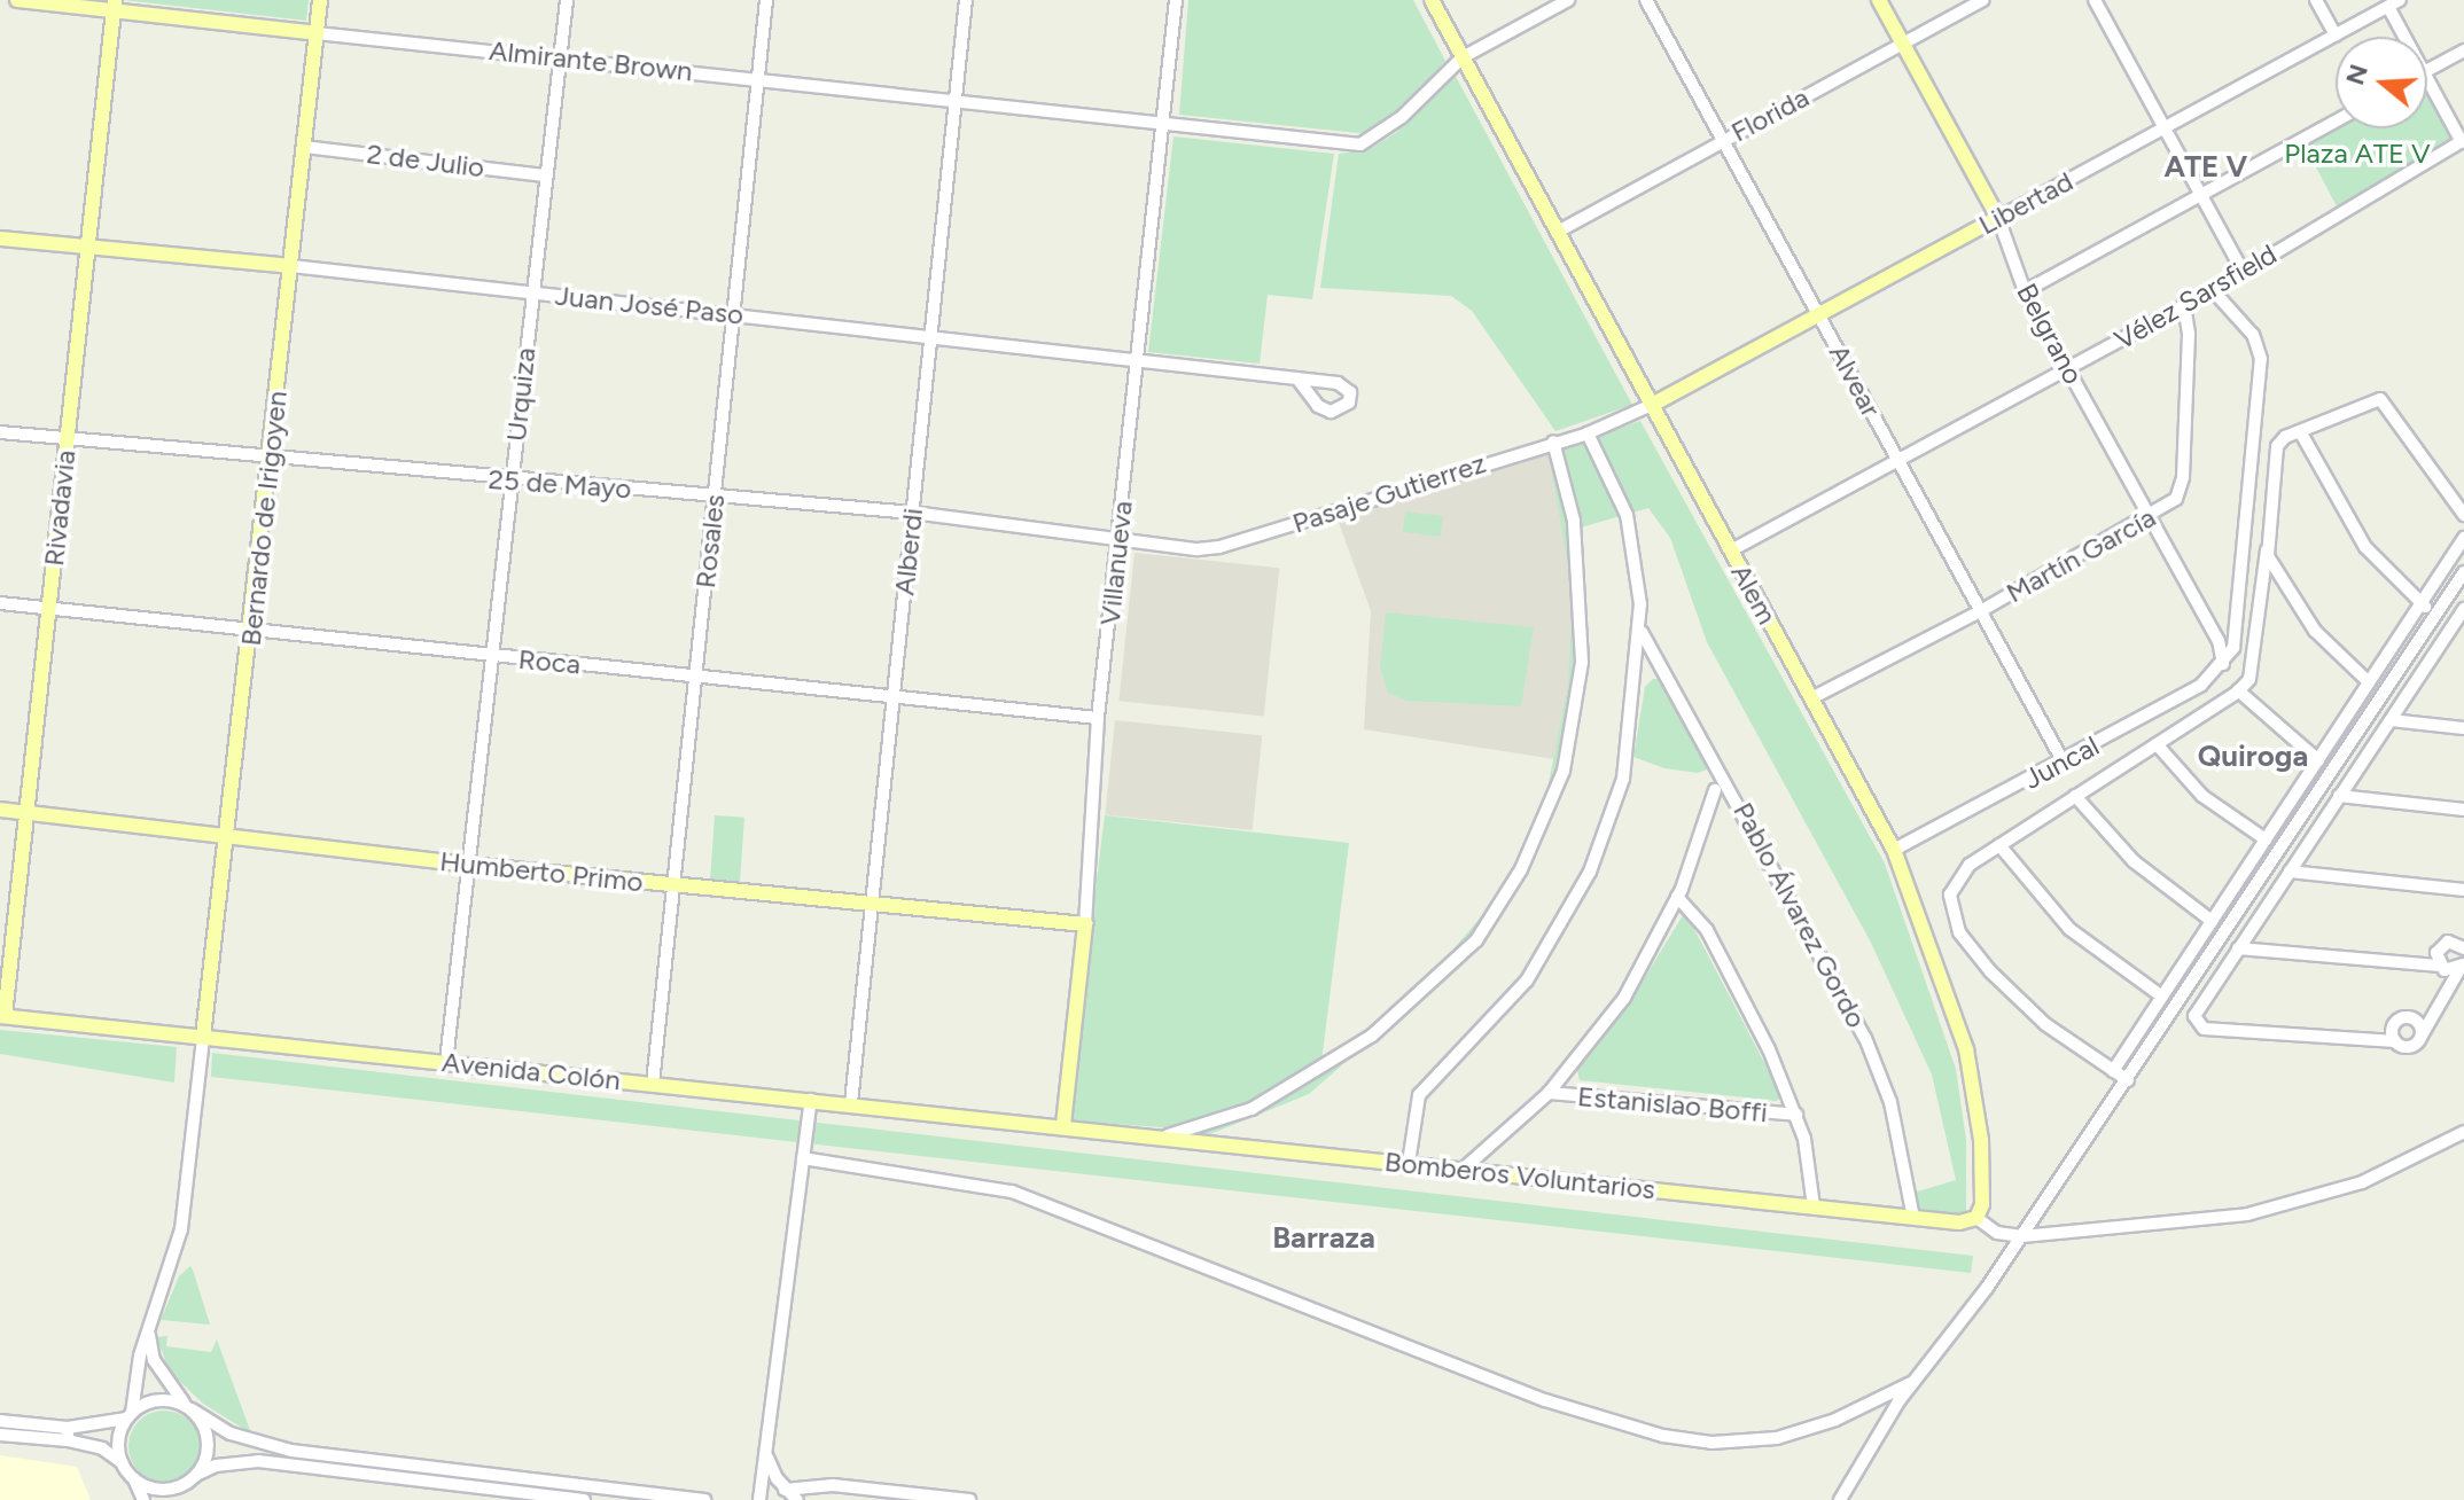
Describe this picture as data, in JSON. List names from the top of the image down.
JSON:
{
  "streets": {
    "main road": [
      "Almirante Brown",
      "Libertad",
      "Juan José Paso",
      "Belgrano",
      "Rivadavia",
      "Bernardo de Irigoyen",
      "Villanueva",
      "Alem",
      "Humberto Primo",
      "Avenida Colón",
      "Bomberos Voluntarios"
    ],
    "street": [
      "Florida",
      "2 de Julio",
      "Vélez Sarsfield",
      "Alvear",
      "Urquiza",
      "25 de Mayo",
      "Pasaje Gutierrez",
      "Rosales",
      "Alberdi",
      "Martín García",
      "Roca",
      "Juncal",
      "Pablo Álvarez Gordo",
      "Estanislao Boffi"
    ]
  },
  "crossings": [
    ["Almirante Brown", "Urquiza"],
    ["Almirante Brown", "Rivadavia"],
    ["Almirante Brown", "Bernardo de Irigoyen"],
    ["Almirante Brown", "Rosales"],
    ["Almirante Brown", "Alberdi"],
    ["Almirante Brown", "Villanueva"],
    ["Almirante Brown", "Alem"],
    ["Florida", "Belgrano"],
    ["Florida", "Alvear"],
    ["Florida", "Alem"],
    ["2 de Julio", "Urquiza"],
    ["2 de Julio", "Bernardo de Irigoyen"],
    ["Libertad", "Belgrano"],
    ["Libertad", "Alvear"],
    ["Libertad", "Pasaje Gutierrez"],
    ["Libertad", "Alem"],
    ["Vélez Sarsfield", "Belgrano"],
    ["Vélez Sarsfield", "Alvear"],
    ["Vélez Sarsfield", "Martín García"],
    ["Vélez Sarsfield", "Alem"],
    ["Juan José Paso", "Urquiza"],
    ["Juan José Paso", "Rivadavia"],
    ["Juan José Paso", "Bernardo de Irigoyen"],
    ["Juan José Paso", "Rosales"],
    ["Juan José Paso", "Alberdi"],
    ["Juan José Paso", "Villanueva"],
    ["Belgrano", "Martín García"],
    ["Belgrano", "Juncal"],
    ["Alvear", "Martín García"],
    ["Alvear", "Juncal"],
    ["Urquiza", "25 de Mayo"],
    ["Urquiza", "Roca"],
    ["Urquiza", "Humberto Primo"],
    ["Urquiza", "Avenida Colón"],
    ["25 de Mayo", "Pasaje Gutierrez"],
    ["25 de Mayo", "Rivadavia"],
    ["25 de Mayo", "Bernardo de Irigoyen"],
    ["25 de Mayo", "Rosales"],
    ["25 de Mayo", "Alberdi"],
    ["25 de Mayo", "Villanueva"],
    ["Pasaje Gutierrez", "Villanueva"],
    ["Pasaje Gutierrez", "Alem"],
    ["Rivadavia", "Roca"],
    ["Rivadavia", "Humberto Primo"],
    ["Rivadavia", "Avenida Colón"],
    ["Bernardo de Irigoyen", "Roca"],
    ["Bernardo de Irigoyen", "Humberto Primo"],
    ["Bernardo de Irigoyen", "Avenida Colón"],
    ["Rosales", "Roca"],
    ["Rosales", "Humberto Primo"],
    ["Rosales", "Avenida Colón"],
    ["Alberdi", "Roca"],
    ["Alberdi", "Humberto Primo"],
    ["Alberdi", "Avenida Colón"],
    ["Martín García", "Alem"],
    ["Villanueva", "Roca"],
    ["Villanueva", "Humberto Primo"],
    ["Villanueva", "Avenida Colón"],
    ["Villanueva", "Bomberos Voluntarios"],
    ["Alem", "Juncal"],
    ["Alem", "Bomberos Voluntarios"],
    ["Pablo Álvarez Gordo", "Bomberos Voluntarios"],
    ["Avenida Colón", "Bomberos Voluntarios"]
  ],
  "districts": ["ATE V", "Quiroga", "Barraza"],
  "parks": ["Plaza ATE V"],
  "north": "left"
}
